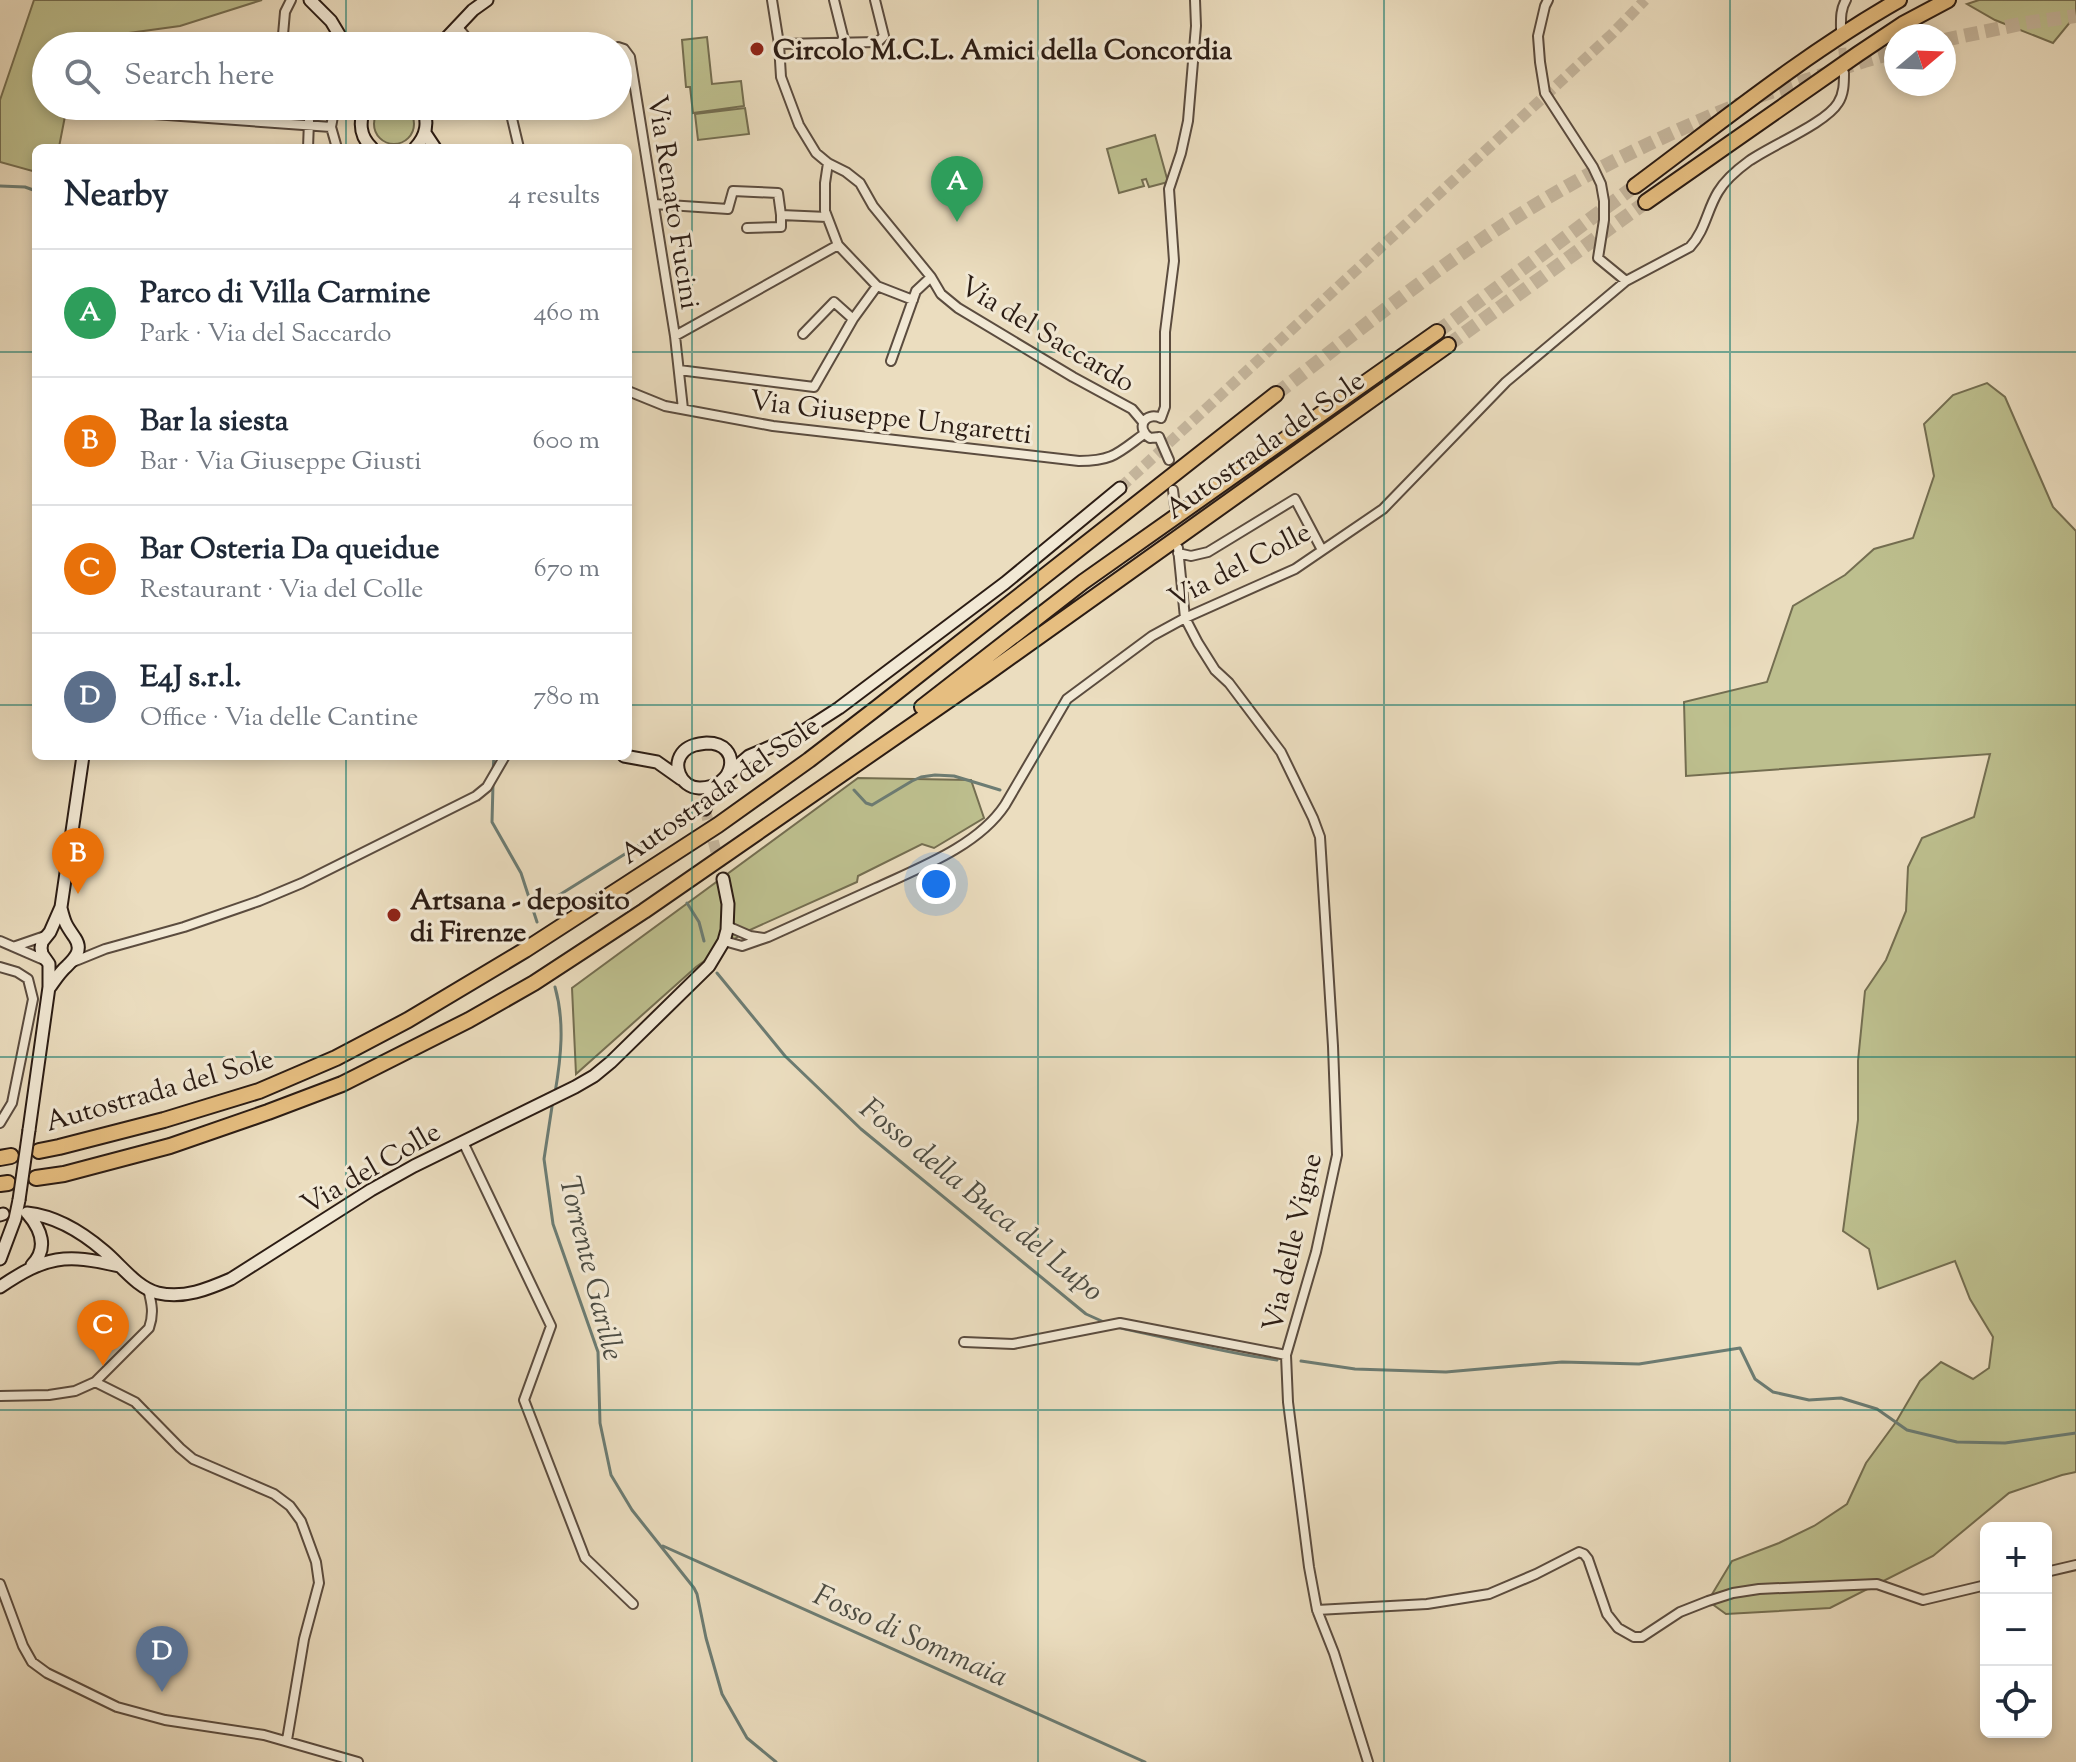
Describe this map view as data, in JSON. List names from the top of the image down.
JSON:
{
  "streets": {
    "highway": ["Autostrada del Sole"],
    "main road": ["Via del Colle"],
    "street": [
      "Via Renato Fucini",
      "Via del Saccardo",
      "Via Giuseppe Ungaretti",
      "Via delle Vigne"
    ]
  },
  "crossings": [
    ["Via Renato Fucini", "Via Giuseppe Ungaretti"],
    ["Via del Saccardo", "Via Giuseppe Ungaretti"],
    ["Via del Colle", "Via delle Vigne"]
  ],
  "water": ["Fosso della Buca del Lupo", "Torrente Garille", "Fosso di Sommaia"],
  "places": ["Circolo M.C.L. Amici della Concordia", "Artsana - deposito di Firenze"],
  "north": "right",
  "page": {
    "search": "Search here",
    "heading": ["Nearby", "4 results"],
    "pins": [
      "A",
      "B",
      "C",
      "D"
    ],
    "list": [
      {
        "mark": "A",
        "name": "Parco di Villa Carmine",
        "note": "Park · Via del Saccardo",
        "value": "460 m"
      },
      {
        "mark": "B",
        "name": "Bar la siesta",
        "note": "Bar · Via Giuseppe Giusti",
        "value": "600 m"
      },
      {
        "mark": "C",
        "name": "Bar Osteria Da queidue",
        "note": "Restaurant · Via del Colle",
        "value": "670 m"
      },
      {
        "mark": "D",
        "name": "E4J s.r.l.",
        "note": "Office · Via delle Cantine",
        "value": "780 m"
      }
    ],
    "map_buttons": ["+", "−"]
  }
}
